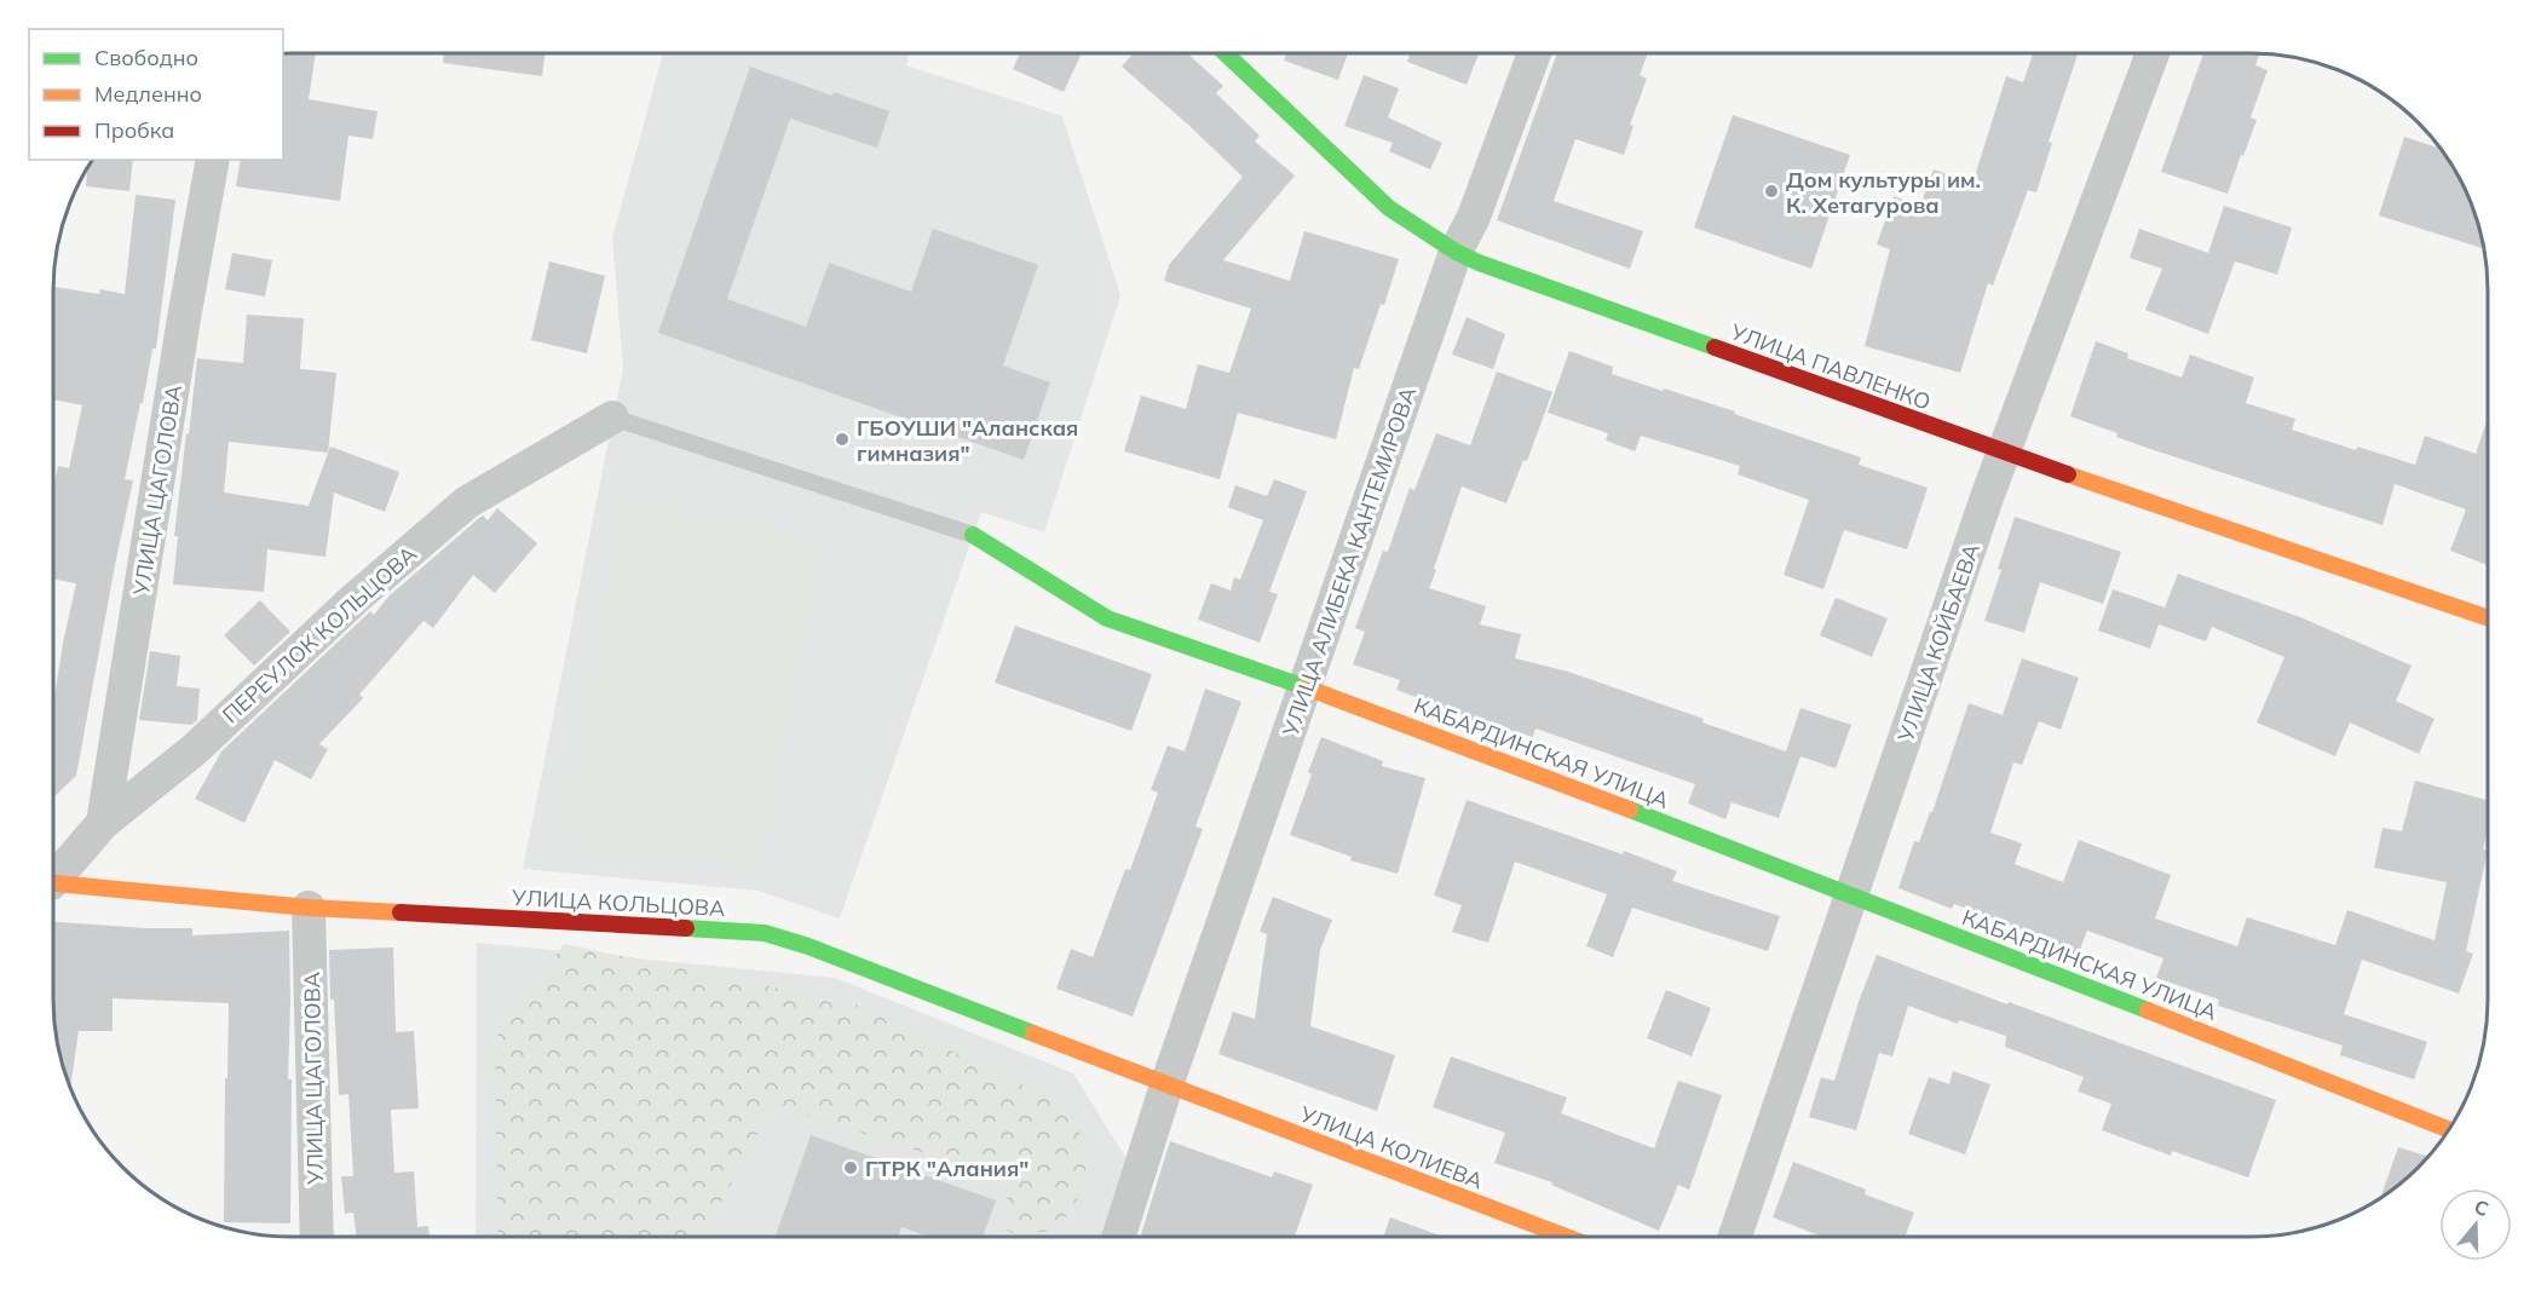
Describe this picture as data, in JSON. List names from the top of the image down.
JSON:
{
  "streets": {
    "street": [
      "УЛИЦА ПАВЛЕНКО",
      "УЛИЦА ЦАГОЛОВА",
      "УЛИЦА АЛИБЕКА КАНТЕМИРОВА",
      "ПЕРЕУЛОК КОЛЬЦОВА",
      "УЛИЦА КОЙБАЕВА",
      "КАБАРДИНСКАЯ УЛИЦА",
      "УЛИЦА КОЛЬЦОВА",
      "УЛИЦА КОЛИЕВА"
    ]
  },
  "crossings": [
    ["УЛИЦА ПАВЛЕНКО", "УЛИЦА АЛИБЕКА КАНТЕМИРОВА"],
    ["УЛИЦА ПАВЛЕНКО", "УЛИЦА КОЙБАЕВА"],
    ["УЛИЦА ЦАГОЛОВА", "ПЕРЕУЛОК КОЛЬЦОВА"],
    ["УЛИЦА ЦАГОЛОВА", "УЛИЦА КОЛЬЦОВА"],
    ["УЛИЦА АЛИБЕКА КАНТЕМИРОВА", "КАБАРДИНСКАЯ УЛИЦА"],
    ["УЛИЦА АЛИБЕКА КАНТЕМИРОВА", "УЛИЦА КОЛЬЦОВА"],
    ["УЛИЦА АЛИБЕКА КАНТЕМИРОВА", "УЛИЦА КОЛИЕВА"],
    ["ПЕРЕУЛОК КОЛЬЦОВА", "КАБАРДИНСКАЯ УЛИЦА"],
    ["УЛИЦА КОЙБАЕВА", "КАБАРДИНСКАЯ УЛИЦА"],
    ["УЛИЦА КОЛЬЦОВА", "УЛИЦА КОЛИЕВА"]
  ],
  "places": ["Дом культуры им. К. Хетагурова", "ГБОУШИ \"Аланская гимназия\"", "ГТРК \"Алания\""],
  "legend": ["Свободно", "Медленно", "Пробка"],
  "north": "top"
}
